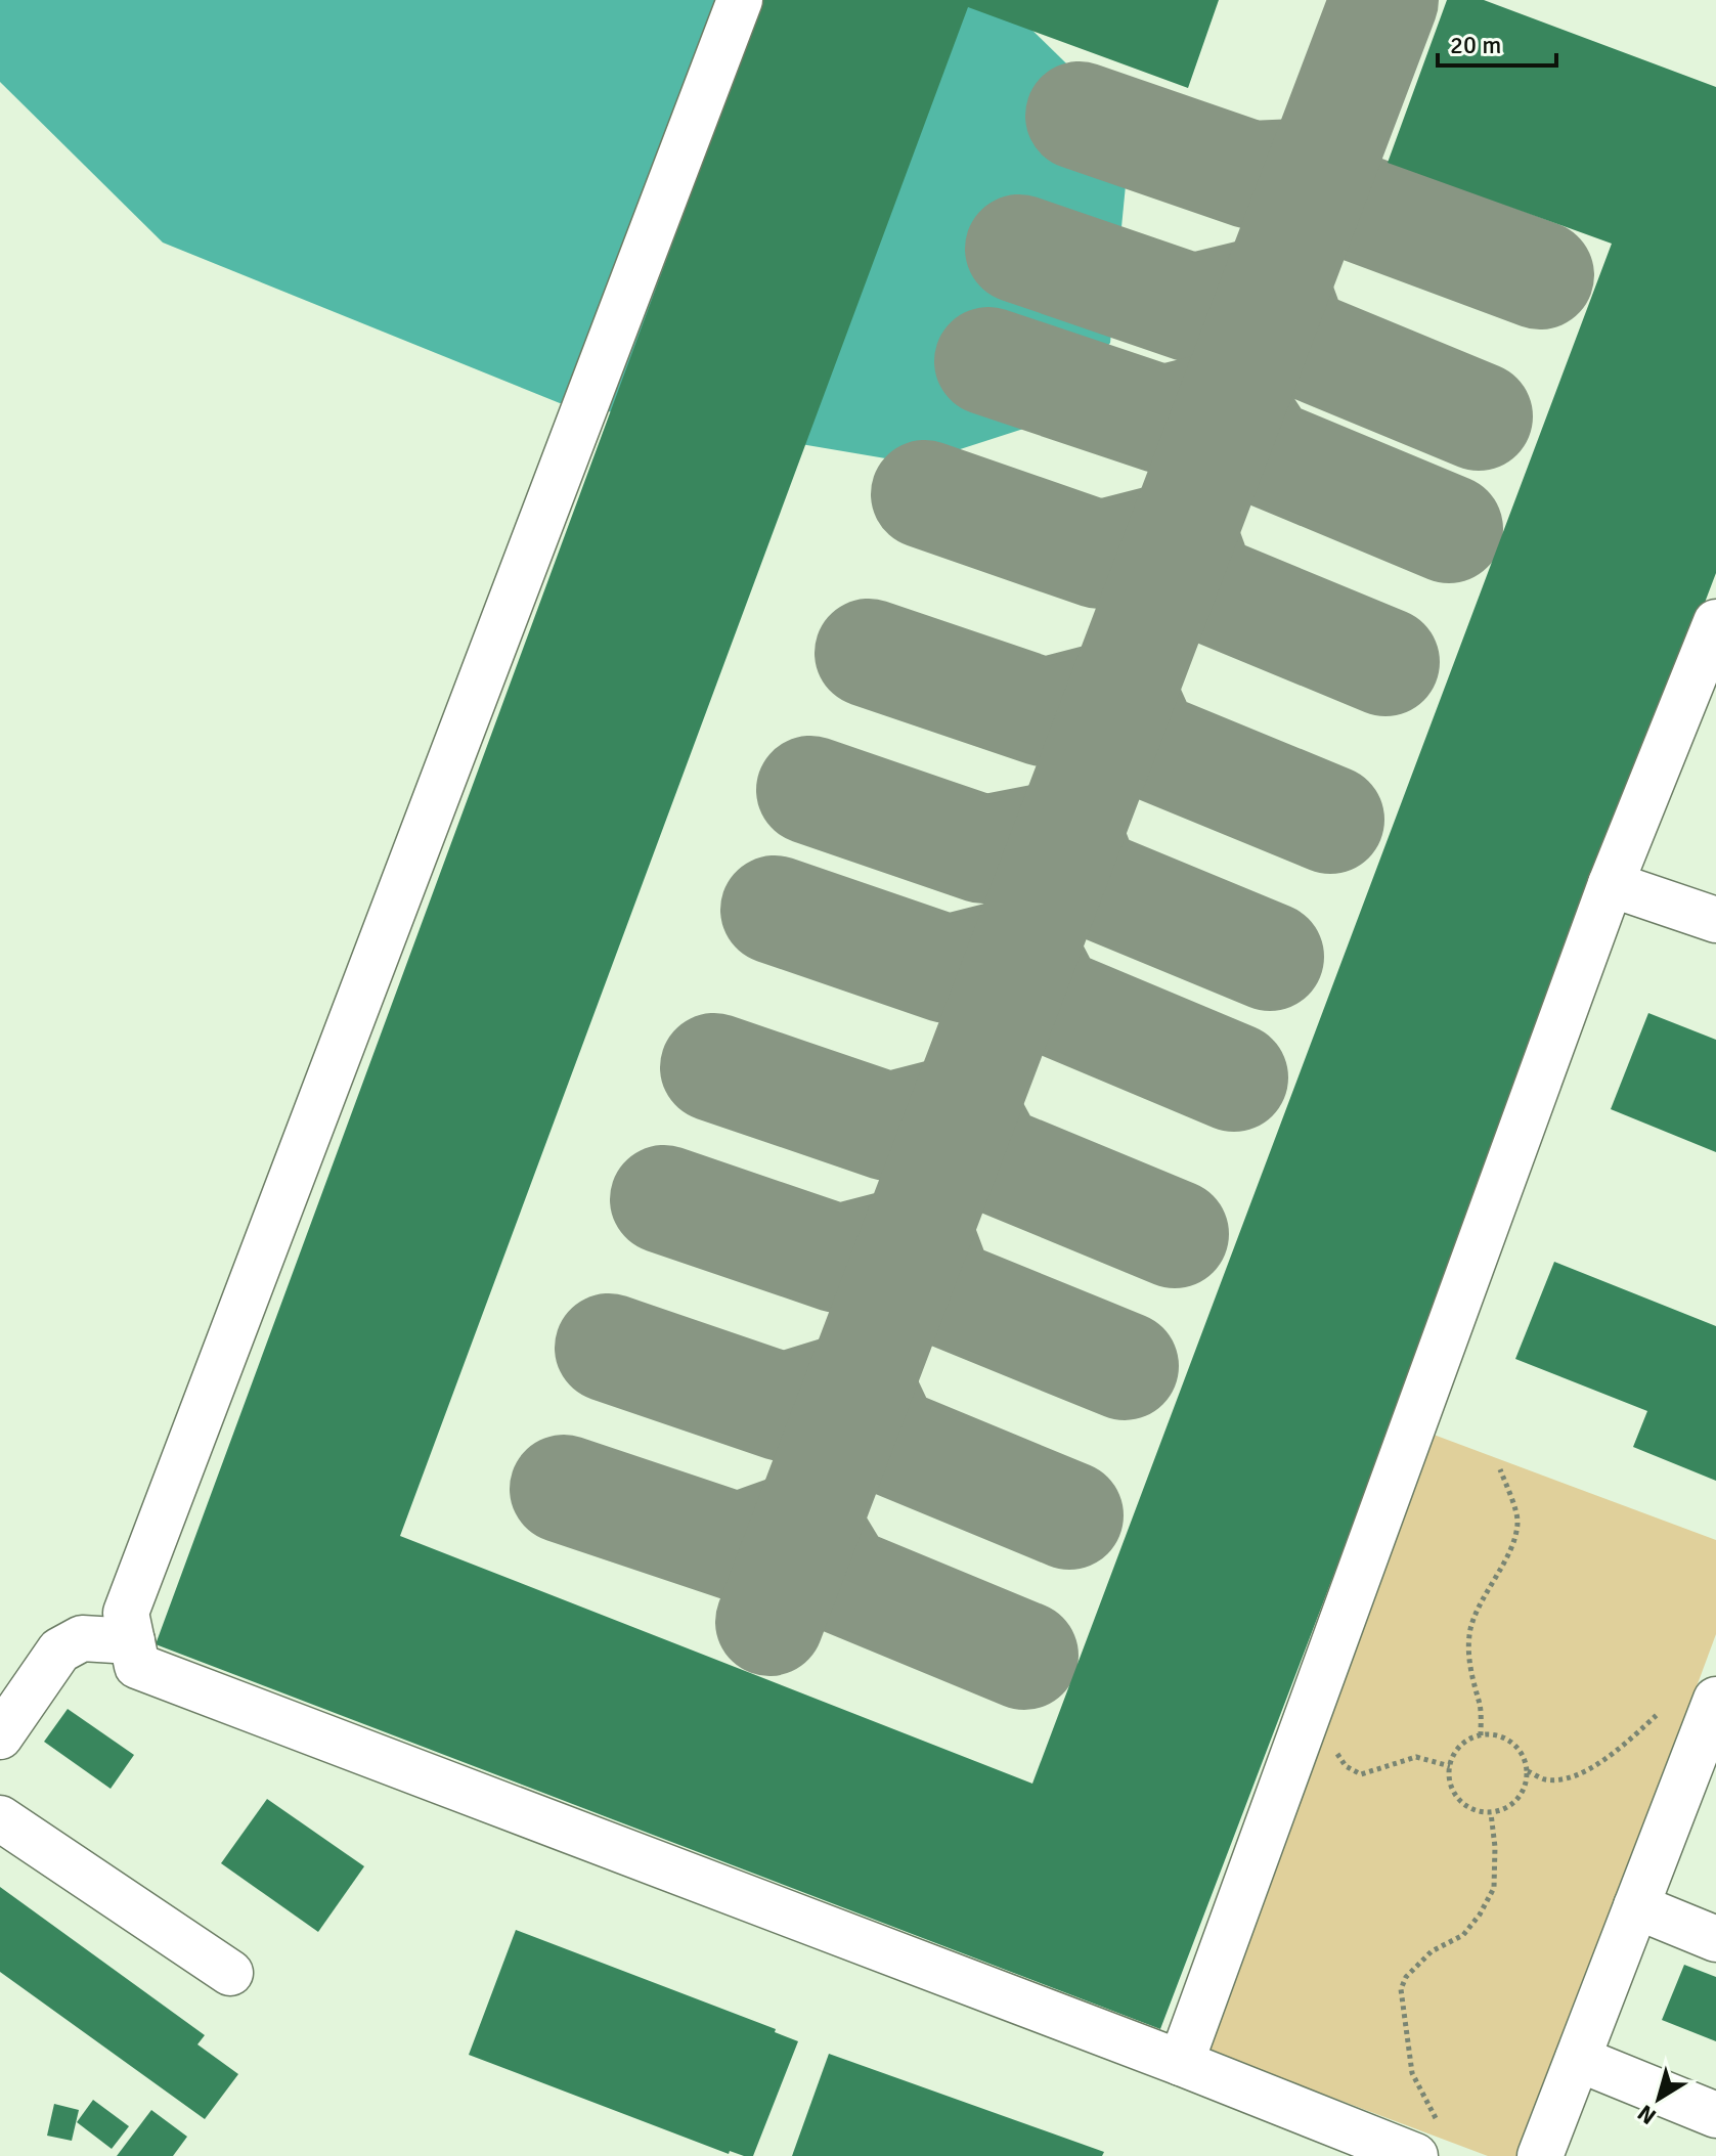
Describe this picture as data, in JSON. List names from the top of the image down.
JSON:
{
  "scale_bar": "20 m",
  "north": "bottom left"
}
